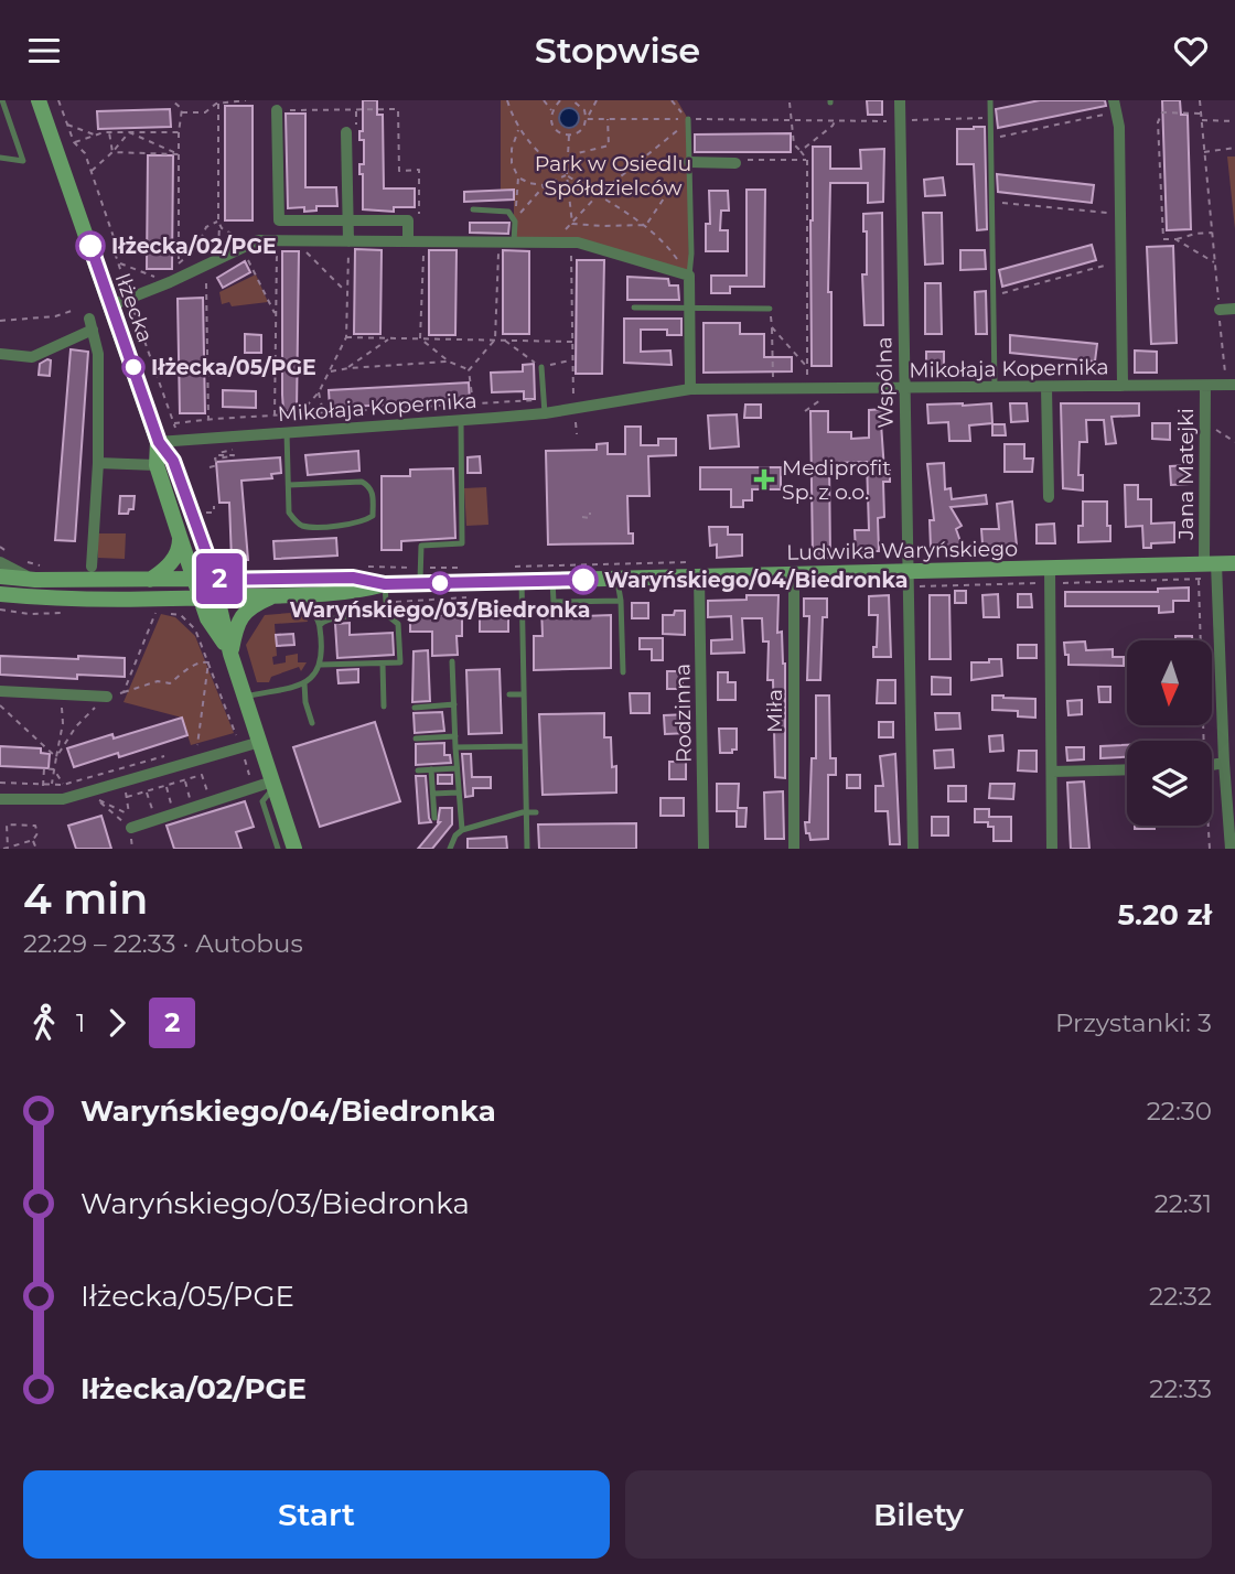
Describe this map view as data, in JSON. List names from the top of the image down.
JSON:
{
  "streets": {
    "main road": ["Iłżecka", "Ludwika Waryńskiego"],
    "street": [
      "Mikołaja Kopernika",
      "Wspólna",
      "Jana Matejki",
      "Miła",
      "Rodzinna"
    ]
  },
  "crossings": [
    ["Iłżecka", "Mikołaja Kopernika"],
    ["Iłżecka", "Ludwika Waryńskiego"],
    ["Mikołaja Kopernika", "Wspólna"],
    ["Mikołaja Kopernika", "Jana Matejki"],
    ["Wspólna", "Ludwika Waryńskiego"],
    ["Jana Matejki", "Ludwika Waryńskiego"],
    ["Ludwika Waryńskiego", "Miła"],
    ["Ludwika Waryńskiego", "Rodzinna"]
  ],
  "parks": ["Park w Osiedlu Spółdzielców"],
  "places": {
    "other": [
      "Iłżecka/02/PGE",
      "Iłżecka/05/PGE",
      "Waryńskiego/04/Biedronka",
      "Waryńskiego/03/Biedronka"
    ],
    "health": ["Mediprofit Sp. z o.o."]
  },
  "lines": ["bus line 2"],
  "north": "bottom",
  "page": {
    "header": "Stopwise",
    "on_map": "2",
    "heading": ["4 min", "22:29 – 22:33 · Autobus", "5.20 zł"],
    "legs": ["1", "2", "Przystanki: 3"],
    "list": [
      {
        "name": "Waryńskiego/04/Biedronka",
        "value": "22:30"
      },
      {
        "name": "Waryńskiego/03/Biedronka",
        "value": "22:31"
      },
      {
        "name": "Iłżecka/05/PGE",
        "value": "22:32"
      },
      {
        "name": "Iłżecka/02/PGE",
        "value": "22:33"
      }
    ],
    "buttons": ["Start", "Bilety"]
  }
}
